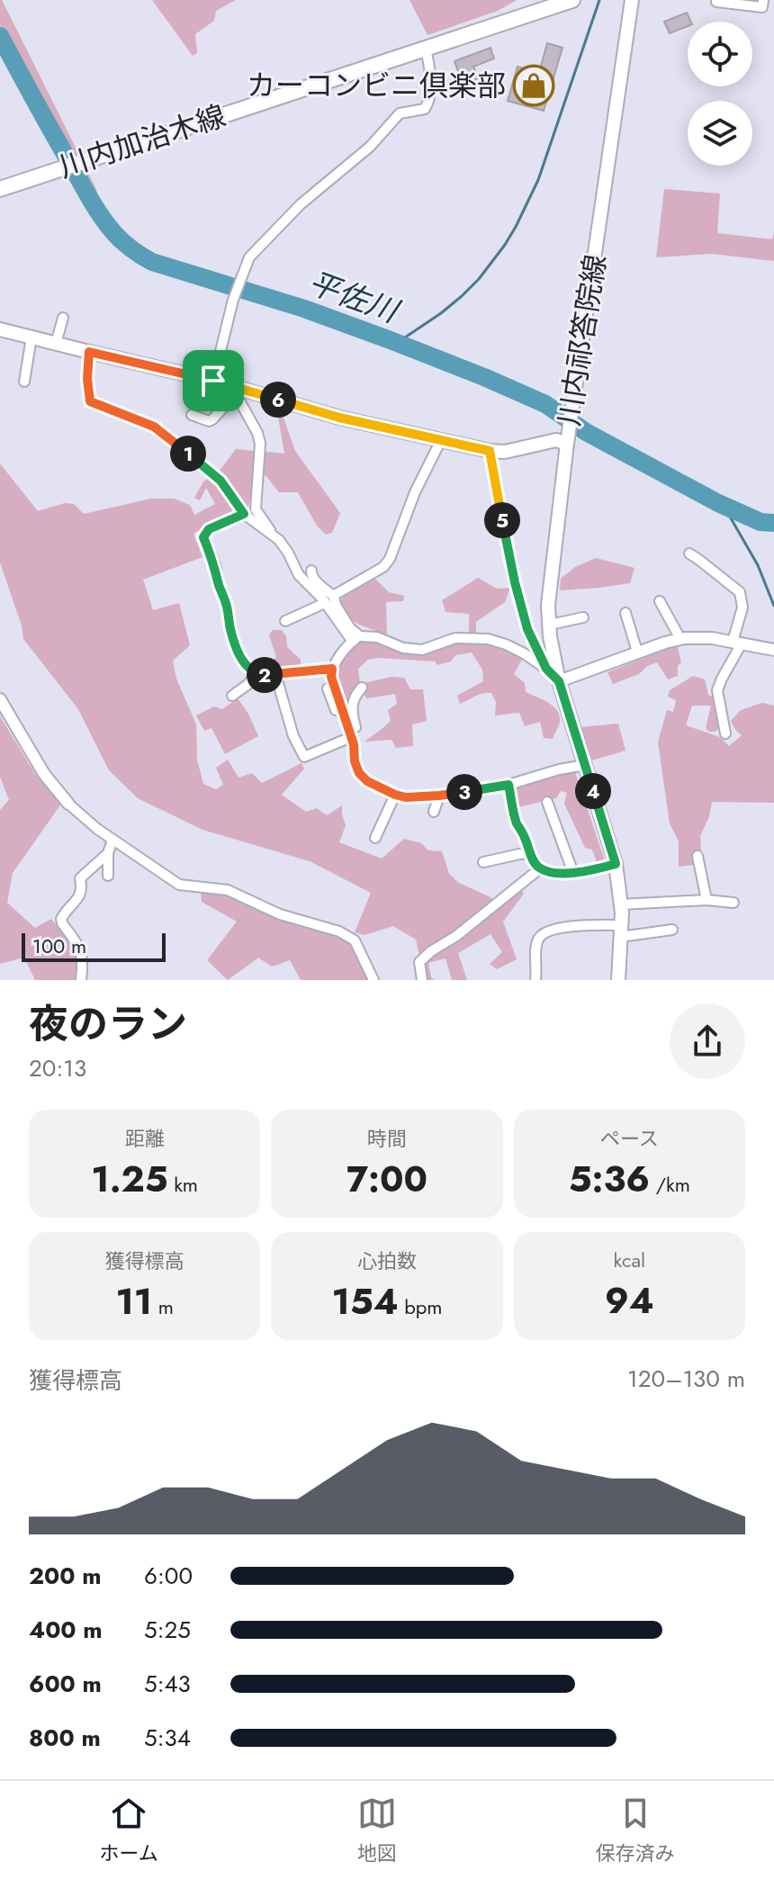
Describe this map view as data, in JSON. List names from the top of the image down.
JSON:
{
  "streets": {
    "main road": ["川内加治木線", "川内祁答院線"]
  },
  "water": ["平佐川"],
  "places": {
    "shop": ["カーコンビニ倶楽部"]
  },
  "scale_bar": "100 m",
  "page": {
    "pins": [
      "6",
      "1",
      "5",
      "2",
      "4",
      "3"
    ],
    "scale": "100 m",
    "heading": ["夜のラン", "20:13"],
    "stats": [
      ["距離", "1.25 km"],
      ["時間", "7:00"],
      ["ペース", "5:36 /km"],
      ["獲得標高", "11 m"],
      ["心拍数", "154 bpm"],
      ["kcal", "94"]
    ],
    "chart": ["獲得標高", "120–130 m"],
    "list": [
      {
        "name": "200 m",
        "note": "6:00"
      },
      {
        "name": "400 m",
        "note": "5:25"
      },
      {
        "name": "600 m",
        "note": "5:43"
      },
      {
        "name": "800 m",
        "note": "5:34"
      }
    ],
    "tabs": ["ホーム", "地図", "保存済み"]
  }
}
